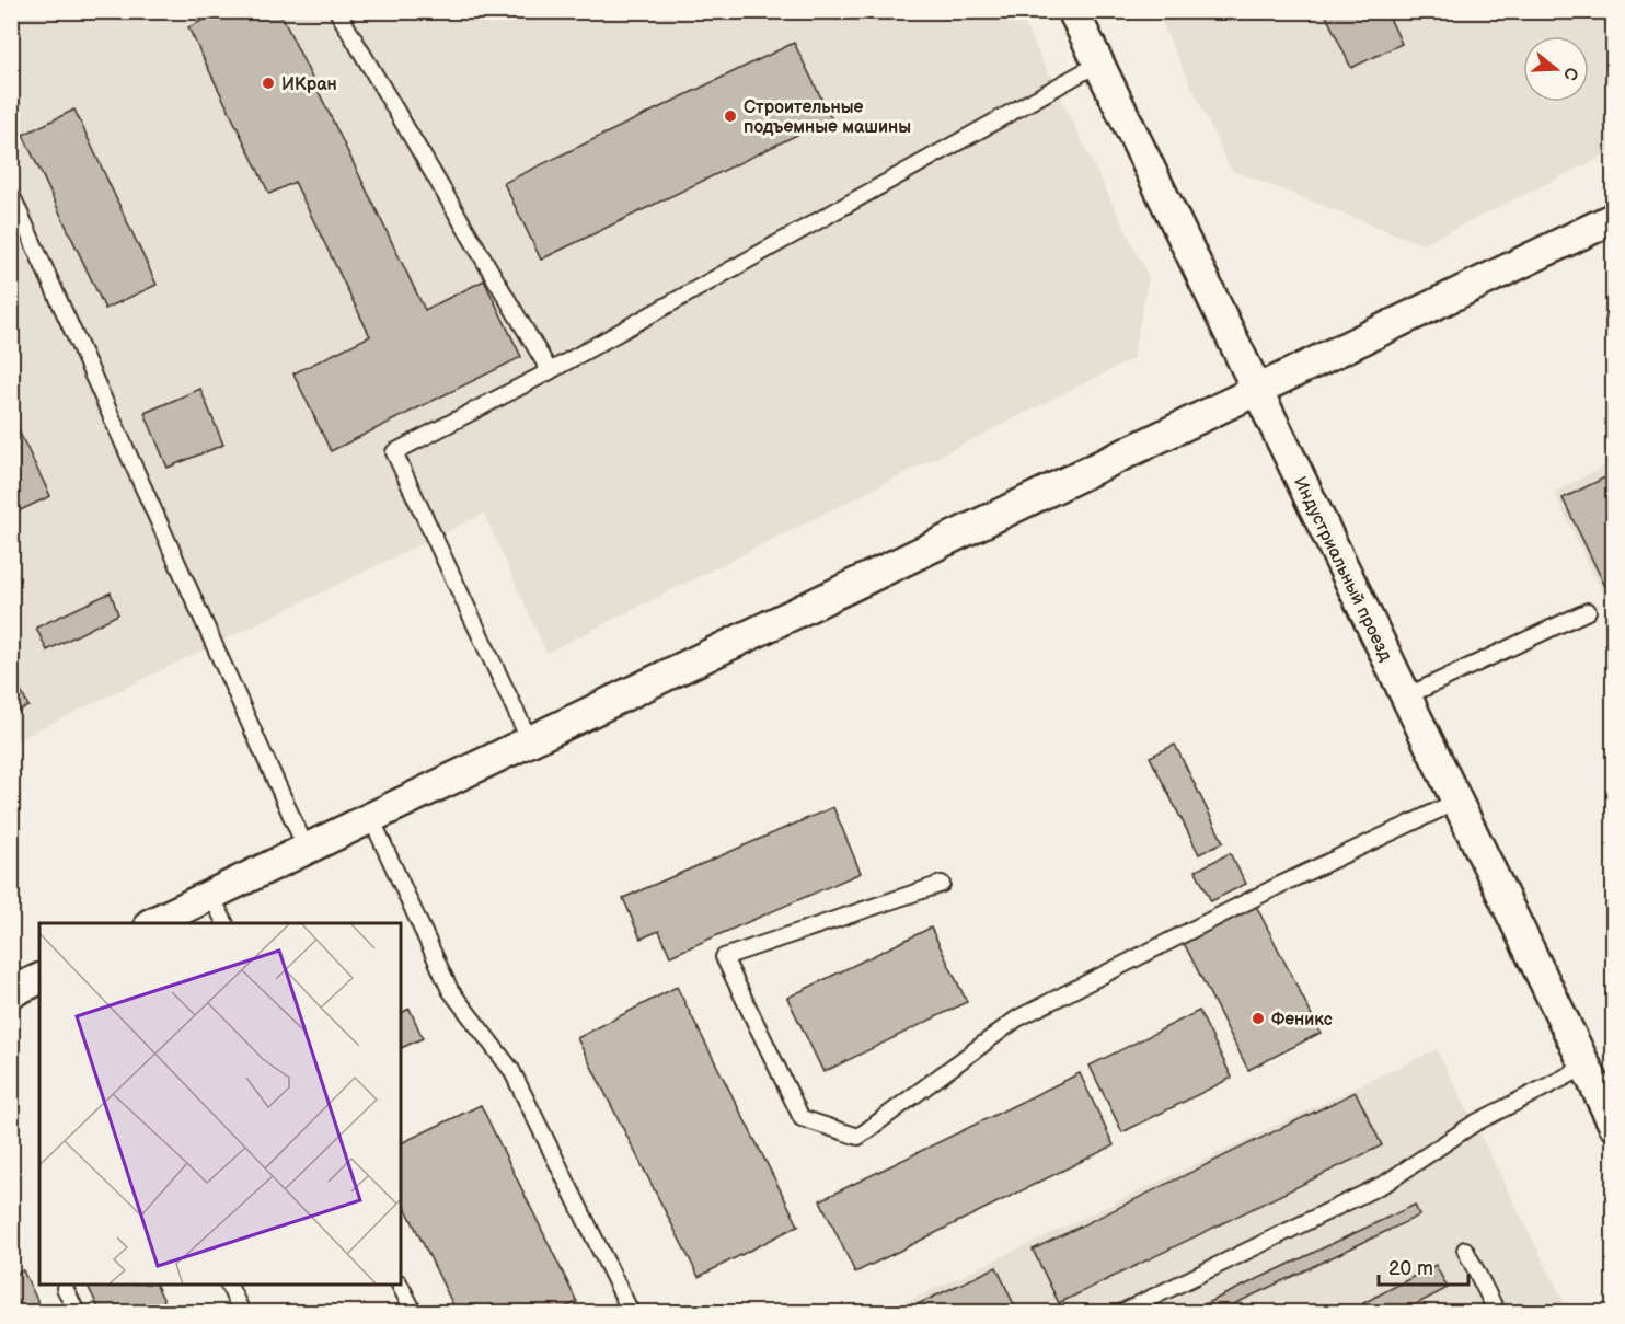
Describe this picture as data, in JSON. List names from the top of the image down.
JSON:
{
  "streets": {
    "street": ["Индустриальный проезд"]
  },
  "places": ["ИКран", "Строительные подъемные машины", "Феникс"],
  "scale_bar": "20 m",
  "north": "right"
}
